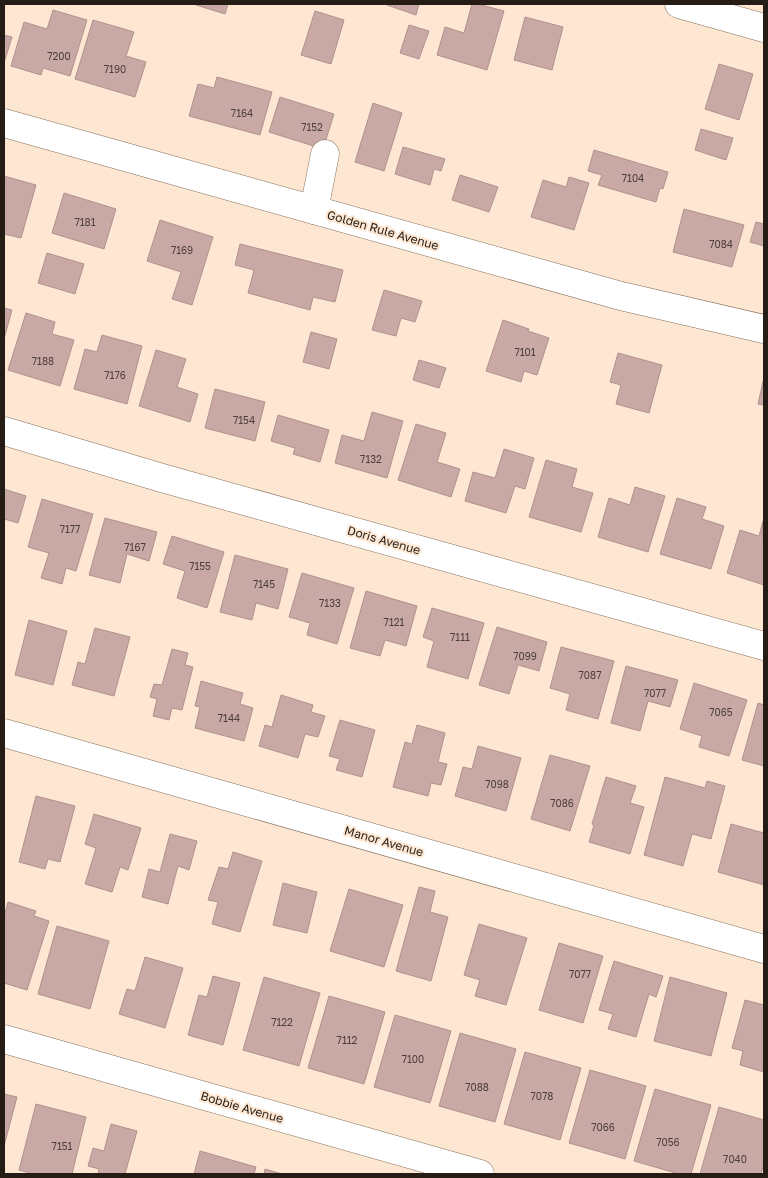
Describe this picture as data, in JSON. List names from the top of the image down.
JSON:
{
  "streets": {
    "street": [
      "Golden Rule Avenue",
      "Doris Avenue",
      "Manor Avenue",
      "Bobbie Avenue"
    ]
  },
  "house_numbers": [
    "7200",
    "7190",
    "7164",
    "7152",
    "7104",
    "7181",
    "7084",
    "7169",
    "7101",
    "7188",
    "7176",
    "7154",
    "7132",
    "7177",
    "7167",
    "7155",
    "7145",
    "7133",
    "7121",
    "7111",
    "7099",
    "7087",
    "7077",
    "7065",
    "7144",
    "7098",
    "7086",
    "7077",
    "7122",
    "7112",
    "7100",
    "7088",
    "7078",
    "7066",
    "7056",
    "7151",
    "7040"
  ]
}
